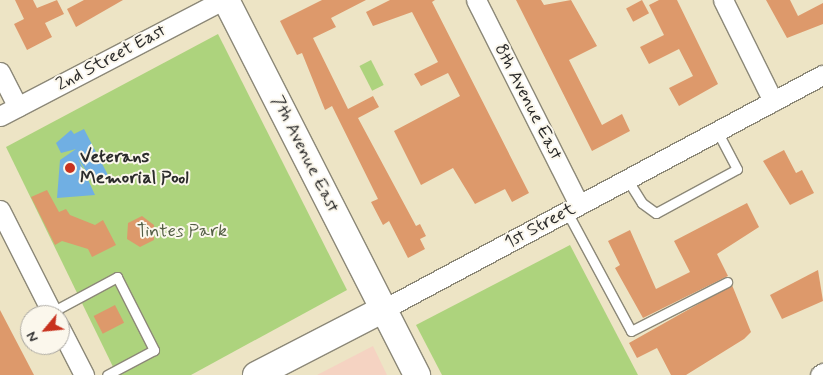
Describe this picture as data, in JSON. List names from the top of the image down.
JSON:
{
  "streets": {
    "street": [
      "2nd Street East",
      "8th Avenue East",
      "7th Avenue East",
      "1st Street"
    ]
  },
  "crossings": [
    ["2nd Street East", "7th Avenue East"],
    ["8th Avenue East", "1st Street"],
    ["7th Avenue East", "1st Street"]
  ],
  "parks": ["Tintes Park"],
  "places": ["Veterans Memorial Pool"],
  "north": "bottom left"
}
